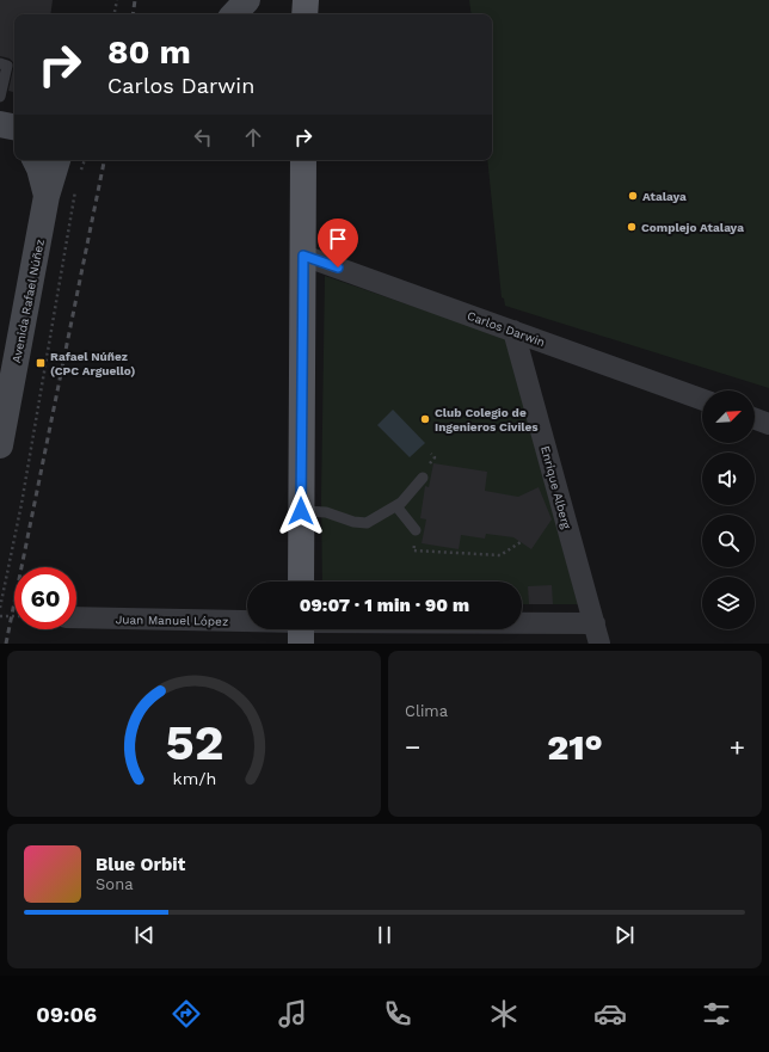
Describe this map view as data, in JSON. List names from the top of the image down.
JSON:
{
  "streets": {
    "main road": ["Avenida Rafael Núñez"],
    "street": ["Carlos Darwin", "Enrique Alberg", "Juan Manuel López"]
  },
  "crossings": [
    ["Carlos Darwin", "Enrique Alberg"],
    ["Enrique Alberg", "Juan Manuel López"]
  ],
  "places": {
    "other": ["Atalaya", "Complejo Atalaya", "Club Colegio de Ingenieros Civiles"],
    "transit": ["Rafael Núñez (CPC Arguello)"]
  },
  "north": "top right",
  "page": {
    "turn": ["80 m", "Carlos Darwin"],
    "limit": "60",
    "trip": "09:07 · 1 min · 90 m",
    "tile": "Clima",
    "heat": ["−", "21°", "+"],
    "song": ["Blue Orbit", "Sona"],
    "tabs": "09:06",
    "gauge": ["52", "km/h"]
  }
}
